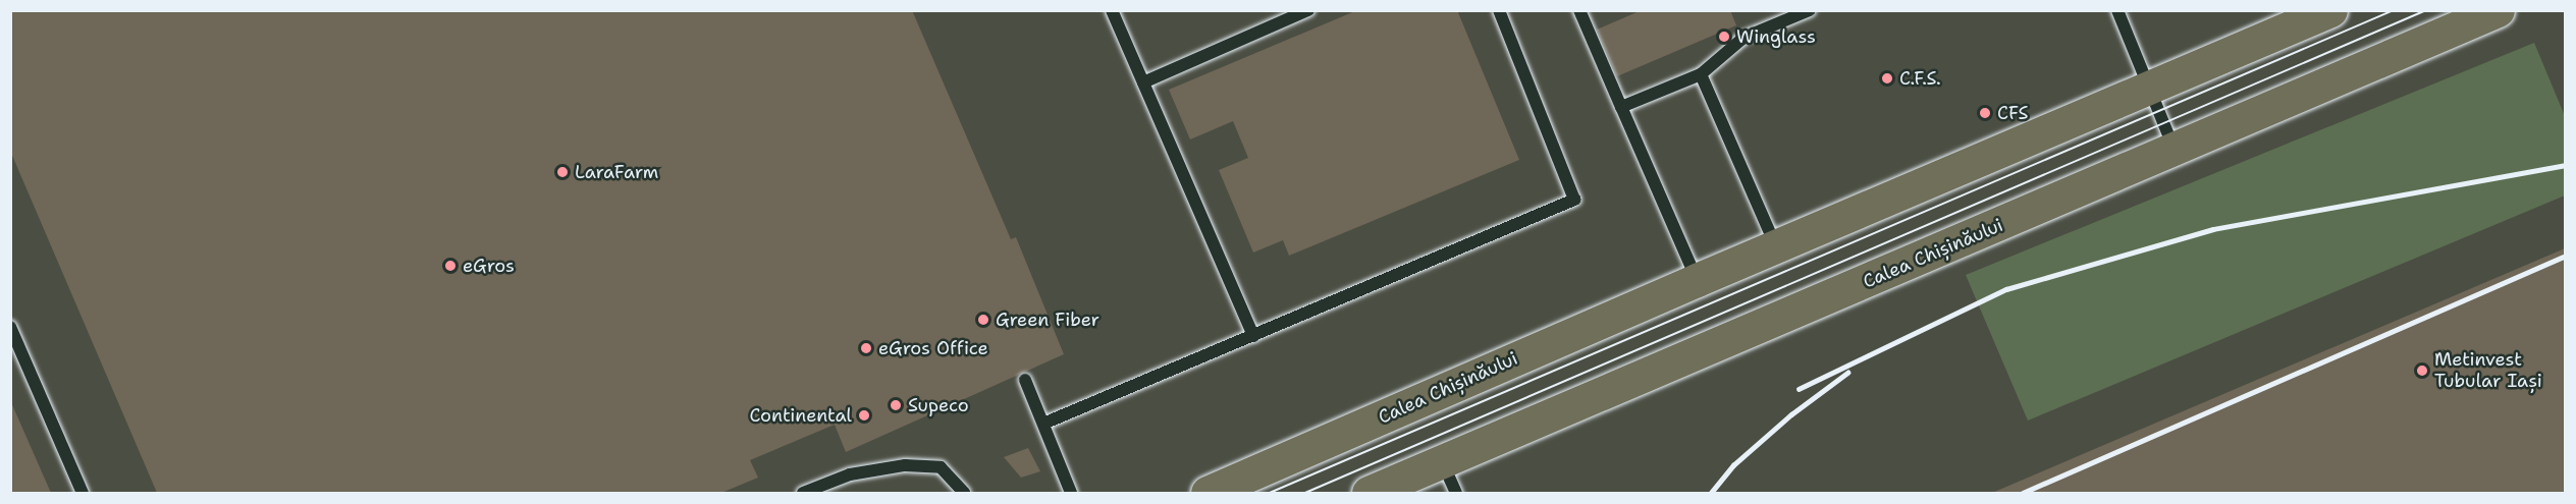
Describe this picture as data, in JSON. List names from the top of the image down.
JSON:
{
  "streets": {
    "main road": ["Calea Chișinăului"]
  },
  "places": [
    "Winglass",
    "C.F.S.",
    "CFS",
    "LaraFarm",
    "eGros",
    "Green Fiber",
    "eGros Office",
    "Metinvest Tubular Iași",
    "Supeco",
    "Continental"
  ]
}
